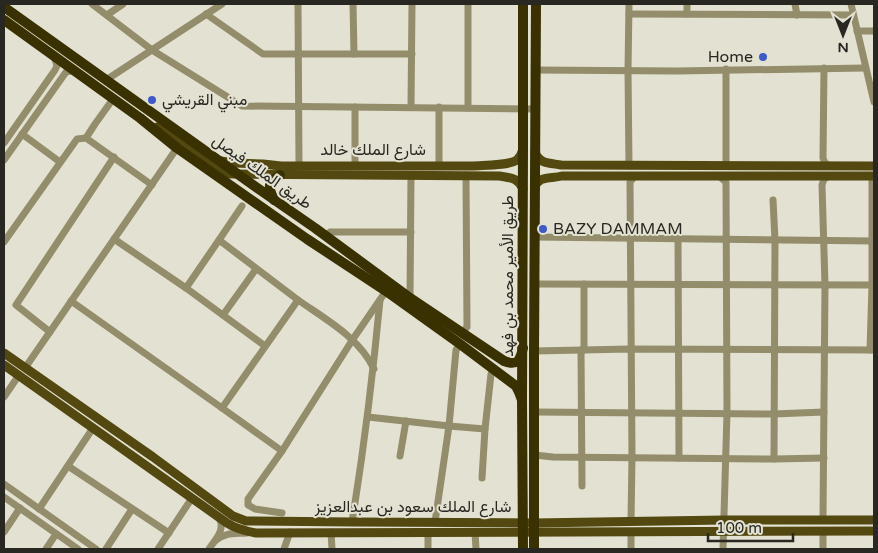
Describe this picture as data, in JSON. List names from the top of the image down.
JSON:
{
  "streets": {
    "highway": ["طريق الملك فيصل", "طريق الأمير محمد بن فهد"],
    "main road": ["شارع الملك خالد", "شارع الملك سعود بن عبدالعزيز"]
  },
  "crossings": [
    ["شارع الملك خالد", "طريق الملك فيصل"],
    ["شارع الملك خالد", "طريق الأمير محمد بن فهد"],
    ["طريق الملك فيصل", "طريق الأمير محمد بن فهد"],
    ["طريق الأمير محمد بن فهد", "شارع الملك سعود بن عبدالعزيز"]
  ],
  "places": ["Home", "مبني القريشي", "BAZY DAMMAM"],
  "scale_bar": "100 m",
  "north": "bottom"
}
